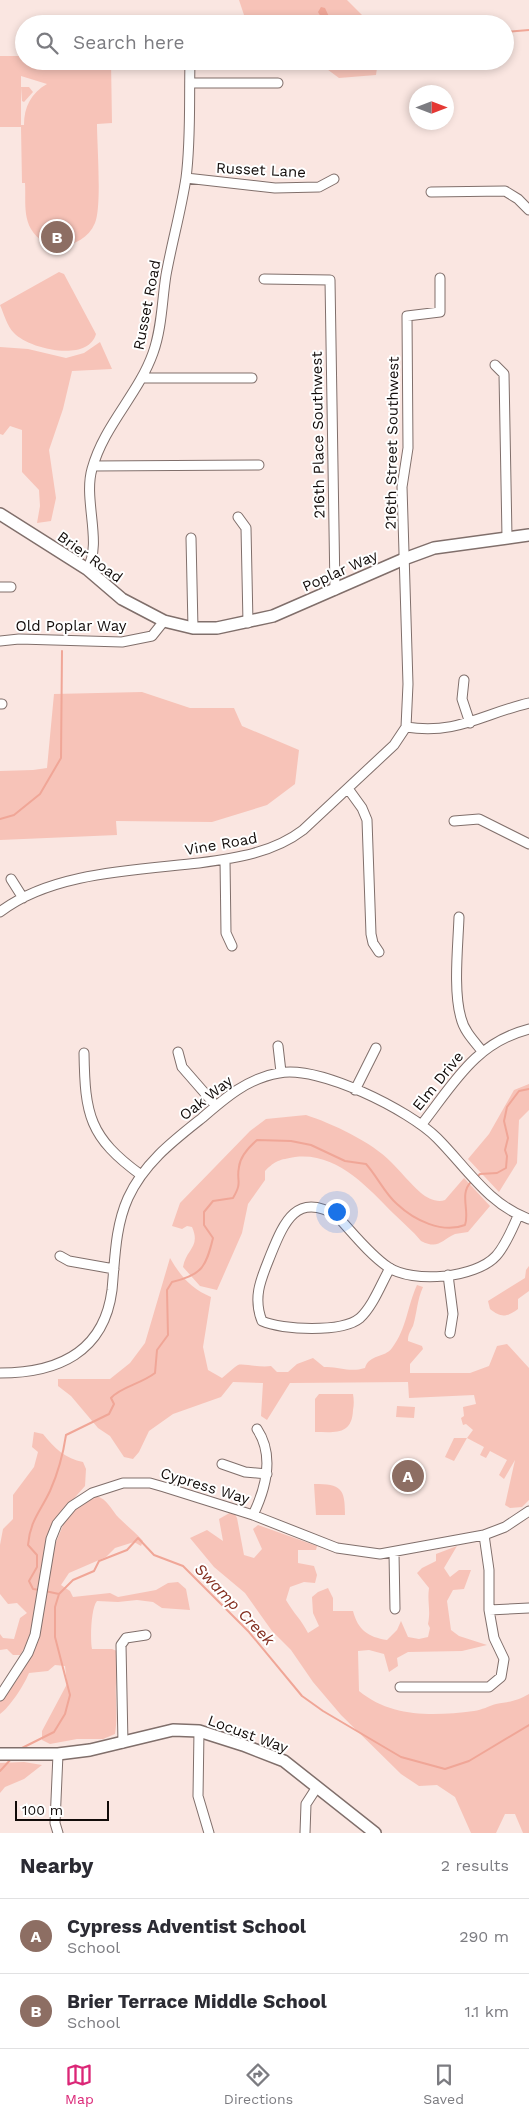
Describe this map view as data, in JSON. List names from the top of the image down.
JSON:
{
  "streets": {
    "main road": ["Brier Road", "Poplar Way", "Locust Way"],
    "street": [
      "Russet Lane",
      "Russet Road",
      "216th Place Southwest",
      "216th Street Southwest",
      "Old Poplar Way",
      "Vine Road",
      "Elm Drive",
      "Oak Way",
      "Cypress Way"
    ]
  },
  "crossings": [
    ["Russet Lane", "Russet Road"],
    ["Russet Road", "Brier Road"],
    ["216th Place Southwest", "Poplar Way"],
    ["216th Street Southwest", "Poplar Way"],
    ["216th Street Southwest", "Vine Road"],
    ["Brier Road", "Poplar Way"],
    ["Brier Road", "Old Poplar Way"],
    ["Poplar Way", "Old Poplar Way"],
    ["Elm Drive", "Oak Way"]
  ],
  "water": ["Swamp Creek"],
  "scale_bar": "100 m",
  "north": "right",
  "page": {
    "search": "Search here",
    "pins": ["B", "A"],
    "scale": "100 m",
    "heading": ["Nearby", "2 results"],
    "list": [
      {
        "mark": "A",
        "name": "Cypress Adventist School",
        "note": "School",
        "value": "290 m"
      },
      {
        "mark": "B",
        "name": "Brier Terrace Middle School",
        "note": "School",
        "value": "1.1 km"
      }
    ],
    "nav": ["Map", "Directions", "Saved"]
  }
}
